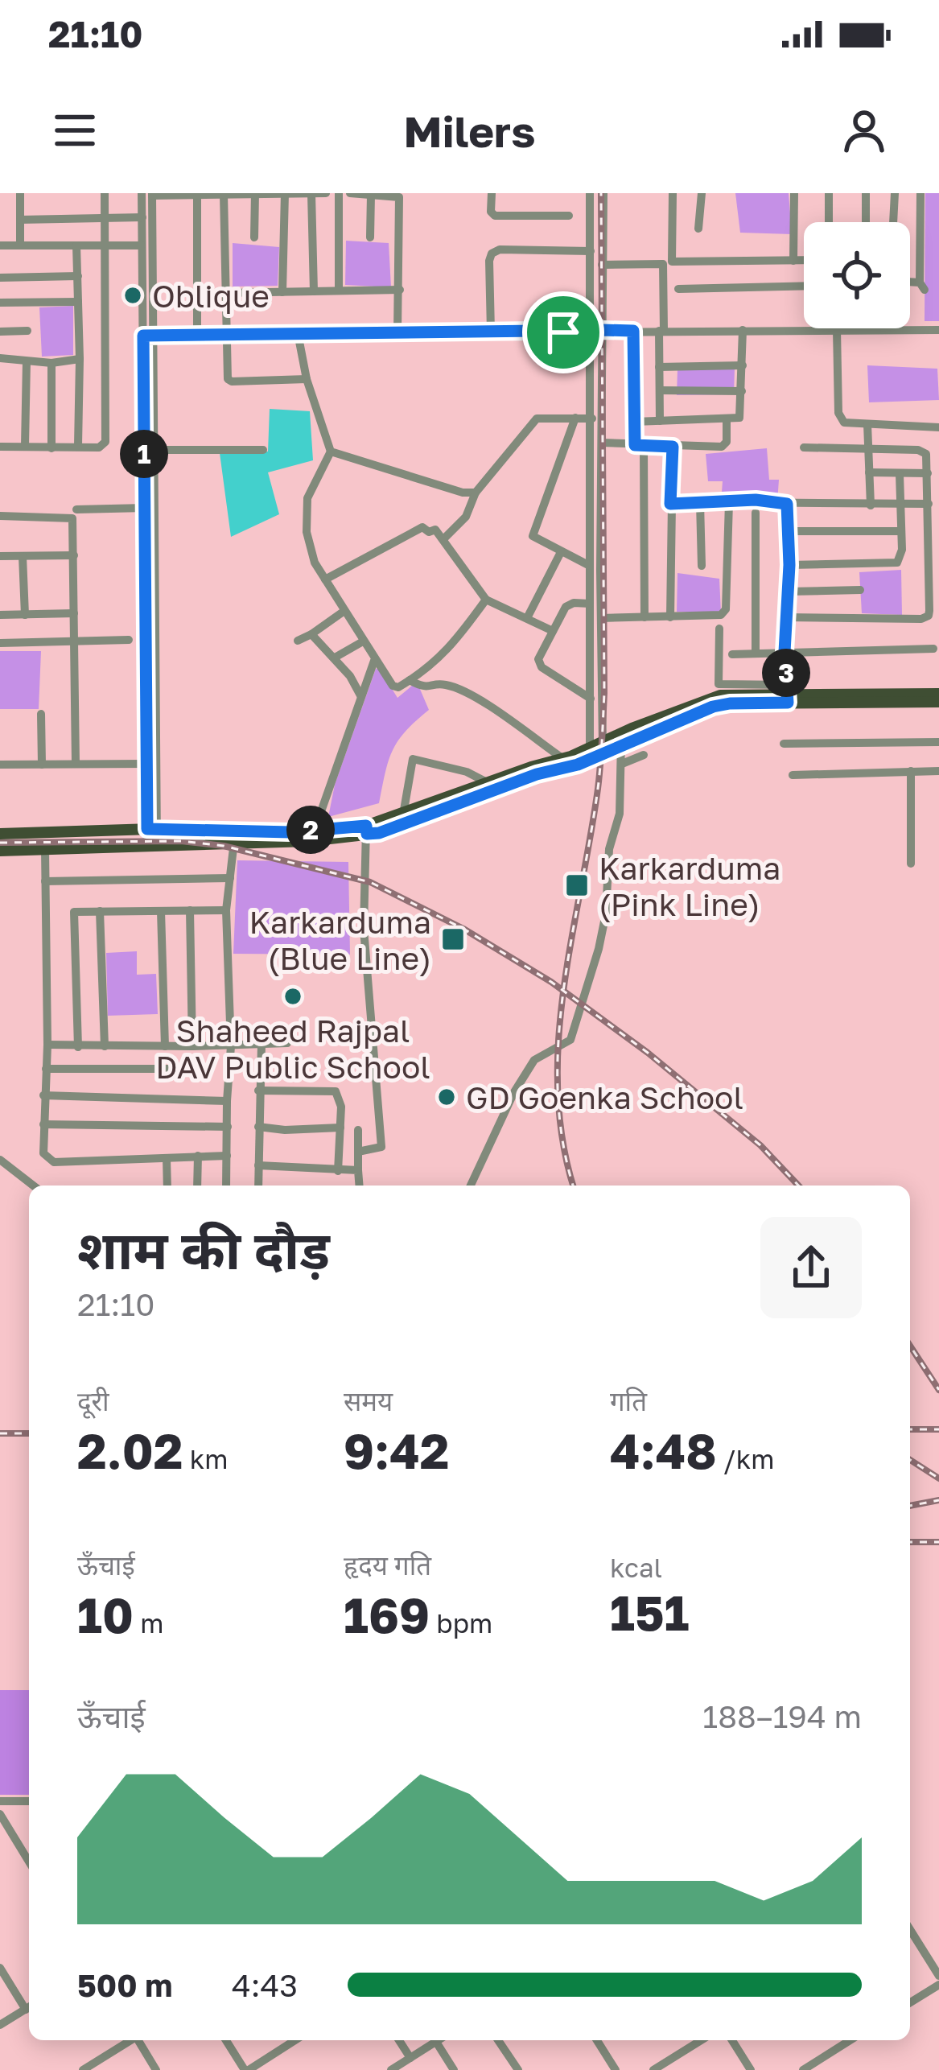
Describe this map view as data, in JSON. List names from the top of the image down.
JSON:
{
  "places": {
    "other": ["Oblique", "Shaheed Rajpal DAV Public School", "GD Goenka School"],
    "transit": ["Karkarduma (Pink Line)", "Karkarduma (Blue Line)"]
  },
  "page": {
    "status": "21:10",
    "header": "Milers",
    "pins": ["1", "3", "2"],
    "heading": ["शाम की दौड़", "21:10"],
    "stats": [
      ["दूरी", "2.02 km"],
      ["समय", "9:42"],
      ["गति", "4:48 /km"],
      ["ऊँचाई", "10 m"],
      ["हृदय गति", "169 bpm"],
      ["kcal", "151"]
    ],
    "chart": ["ऊँचाई", "188–194 m"],
    "list": [
      {
        "name": "500 m",
        "note": "4:43"
      }
    ]
  }
}
